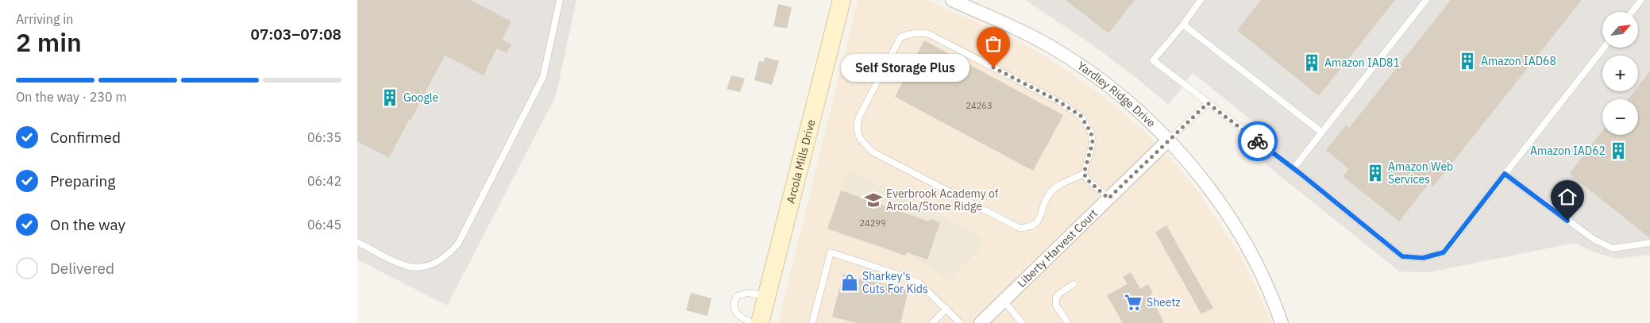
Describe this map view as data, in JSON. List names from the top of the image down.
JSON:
{
  "streets": {
    "street": ["Yardley Ridge Drive", "Arcola Mills Drive", "Liberty Harvest Court"]
  },
  "crossings": [
    ["Yardley Ridge Drive", "Liberty Harvest Court"]
  ],
  "places": {
    "building": [
      "Amazon IAD68",
      "Amazon IAD81",
      "Google",
      "Amazon IAD62",
      "Amazon Web Services"
    ],
    "other": ["Self Storage Plus"],
    "school or university": ["Everbrook Academy of Arcola/Stone Ridge"],
    "shop": ["Sharkey's Cuts For Kids"],
    "supermarket": ["Sheetz"]
  },
  "house_numbers": ["24263", "24299"],
  "north": "top right",
  "page": {
    "heading": ["2 min", "Arriving in", "07:03–07:08"],
    "map_buttons": ["+", "−"],
    "bubble": "Self Storage Plus",
    "bar": "On the way · 230 m",
    "list": [
      ["Confirmed", "06:35"],
      ["Preparing", "06:42"],
      ["On the way", "06:45"],
      "Delivered"
    ]
  }
}
